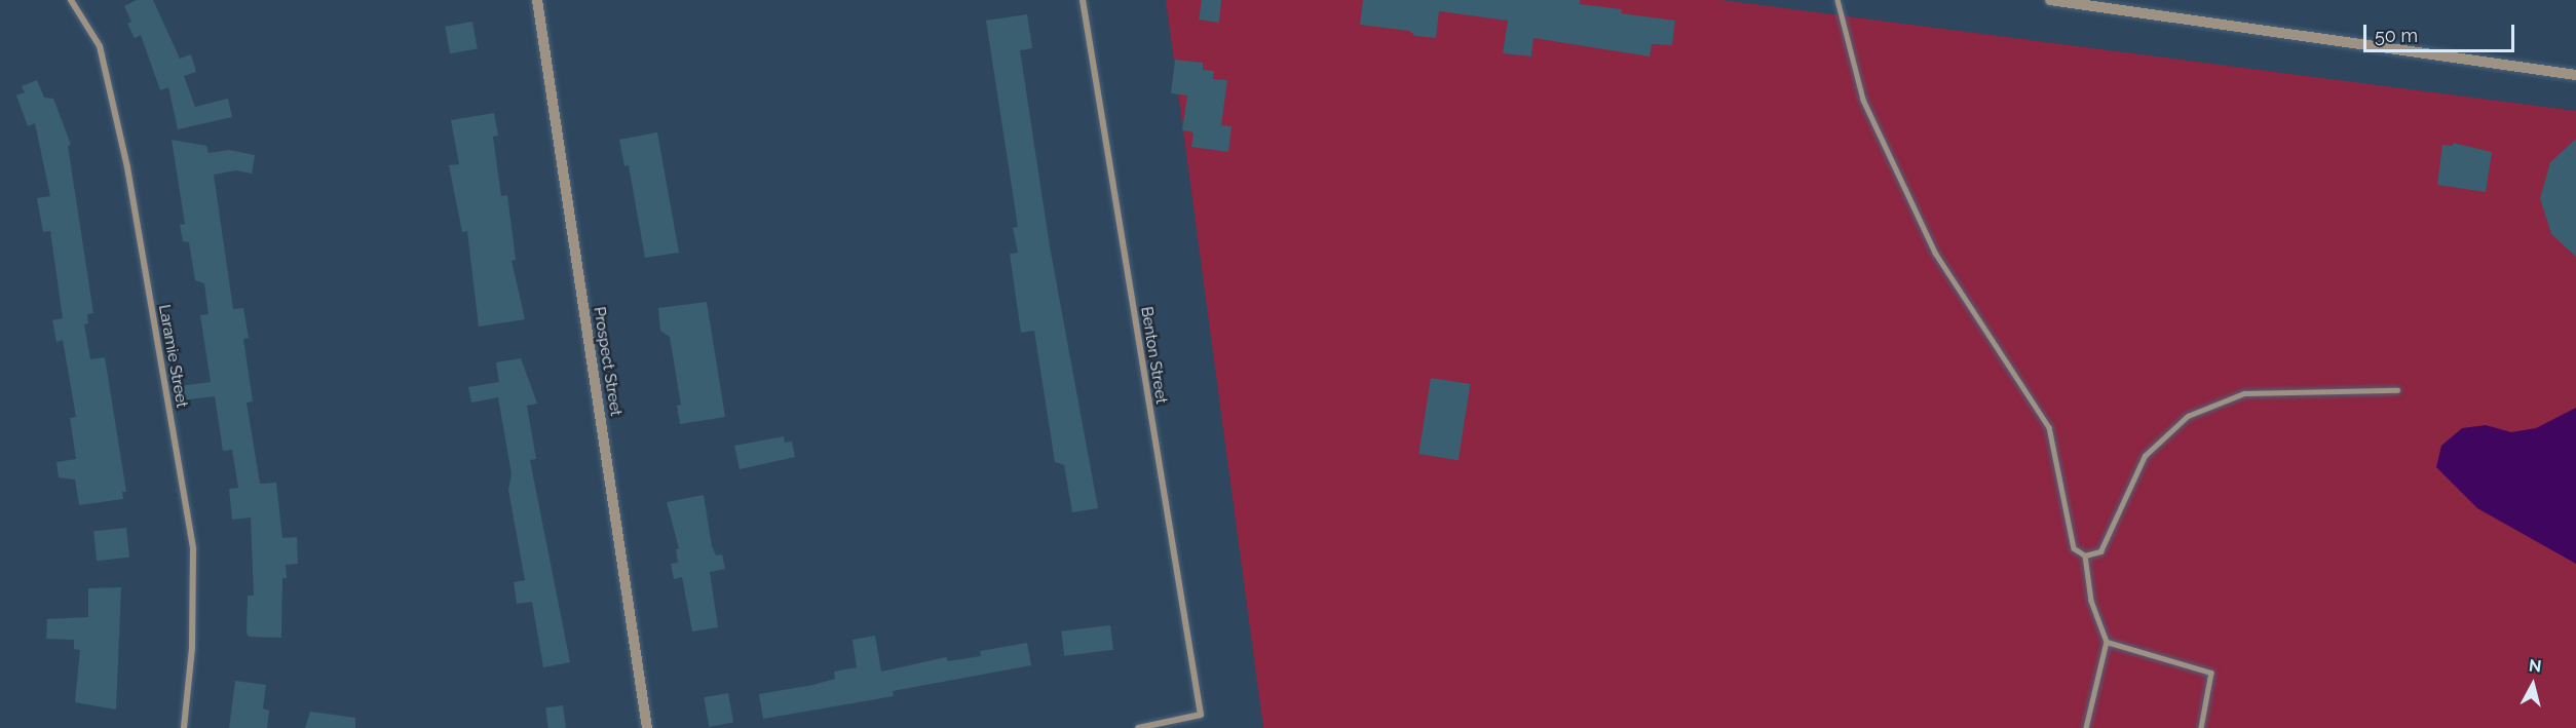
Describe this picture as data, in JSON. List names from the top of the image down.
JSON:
{
  "streets": {
    "street": ["Benton Street", "Laramie Street", "Prospect Street"]
  },
  "scale_bar": "50 m",
  "north": "top"
}
